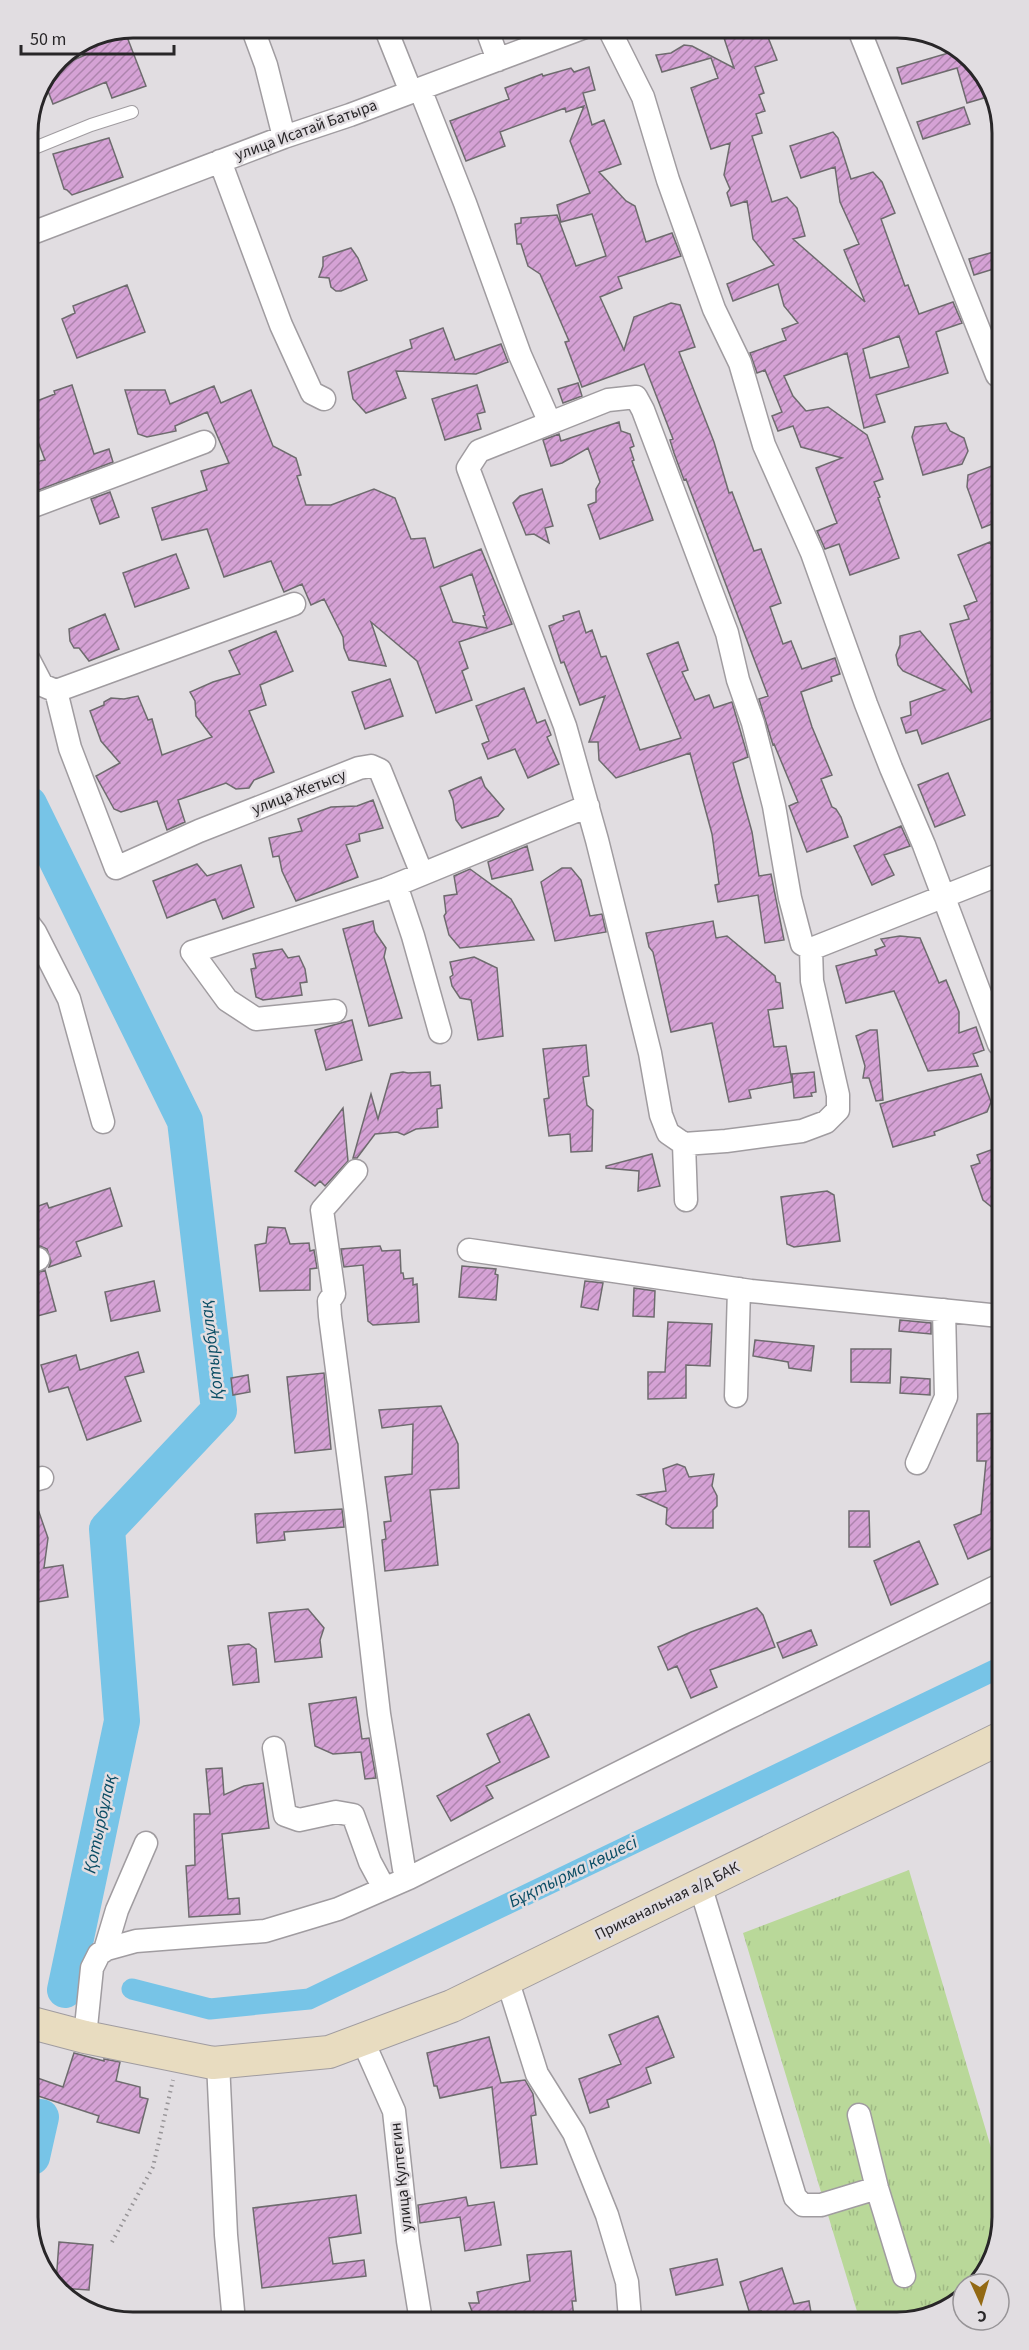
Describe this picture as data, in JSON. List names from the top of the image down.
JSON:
{
  "streets": {
    "main road": ["Приканальная а/д БАК"],
    "street": ["улица Исатай Батыра", "улица Жетысу", "улица Култегин"]
  },
  "crossings": [
    ["Приканальная а/д БАК", "улица Култегин"]
  ],
  "water": ["Қотырбұлақ", "Бұқтырма көшесі"],
  "scale_bar": "50 m",
  "north": "bottom"
}
